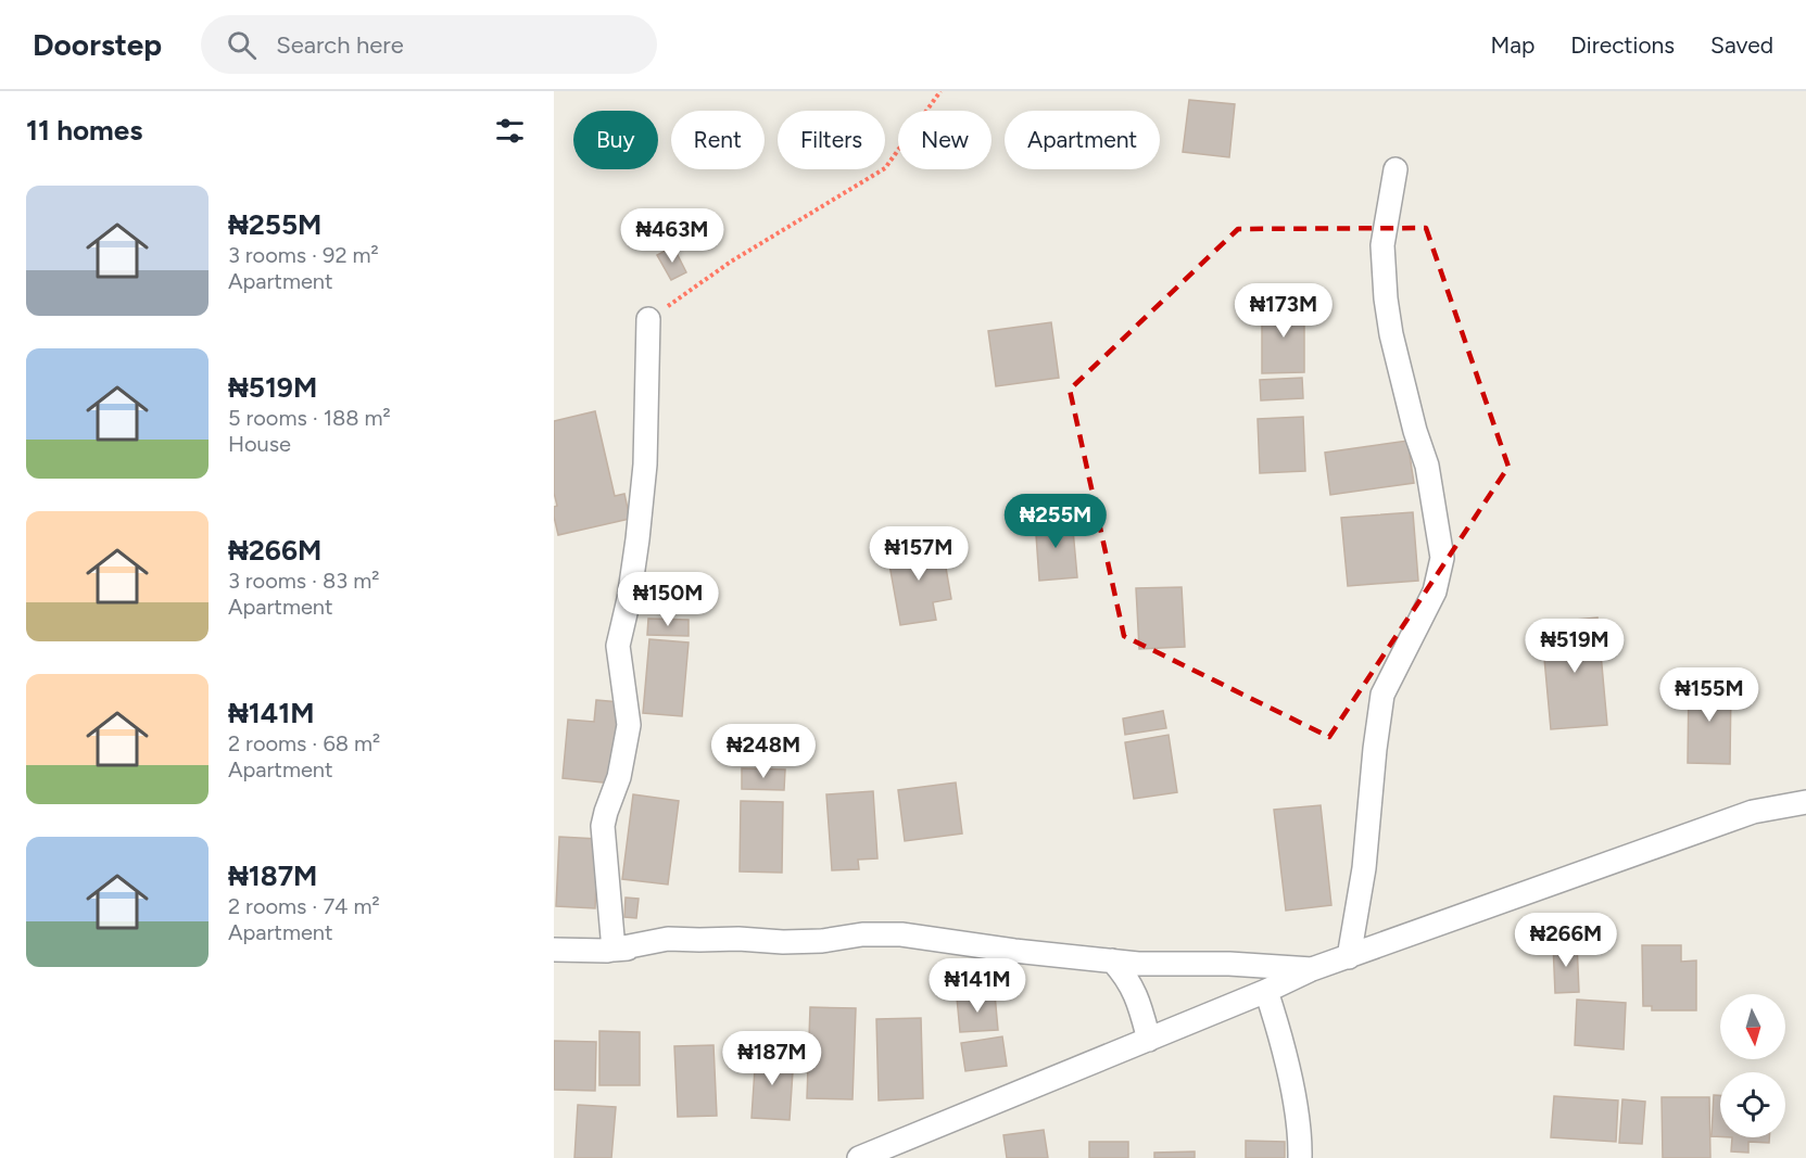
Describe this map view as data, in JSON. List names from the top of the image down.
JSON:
{
  "north": "bottom",
  "page": {
    "header": "Doorstep",
    "search": "Search here",
    "nav": ["Map", "Directions", "Saved"],
    "heading": "11 homes",
    "chip": [
      "Buy",
      "Rent",
      "Filters",
      "New",
      "Apartment"
    ],
    "list": [
      {
        "name": "₦255M",
        "note": "3 rooms · 92 m² · Apartment"
      },
      {
        "name": "₦519M",
        "note": "5 rooms · 188 m² · House"
      },
      {
        "name": "₦266M",
        "note": "3 rooms · 83 m² · Apartment"
      },
      {
        "name": "₦141M",
        "note": "2 rooms · 68 m² · Apartment"
      },
      {
        "name": "₦187M",
        "note": "2 rooms · 74 m² · Apartment"
      }
    ],
    "price": [
      "₦463M",
      "₦173M",
      "₦255M",
      "₦157M",
      "₦150M",
      "₦519M",
      "₦155M",
      "₦248M",
      "₦266M",
      "₦141M",
      "₦187M"
    ]
  }
}
